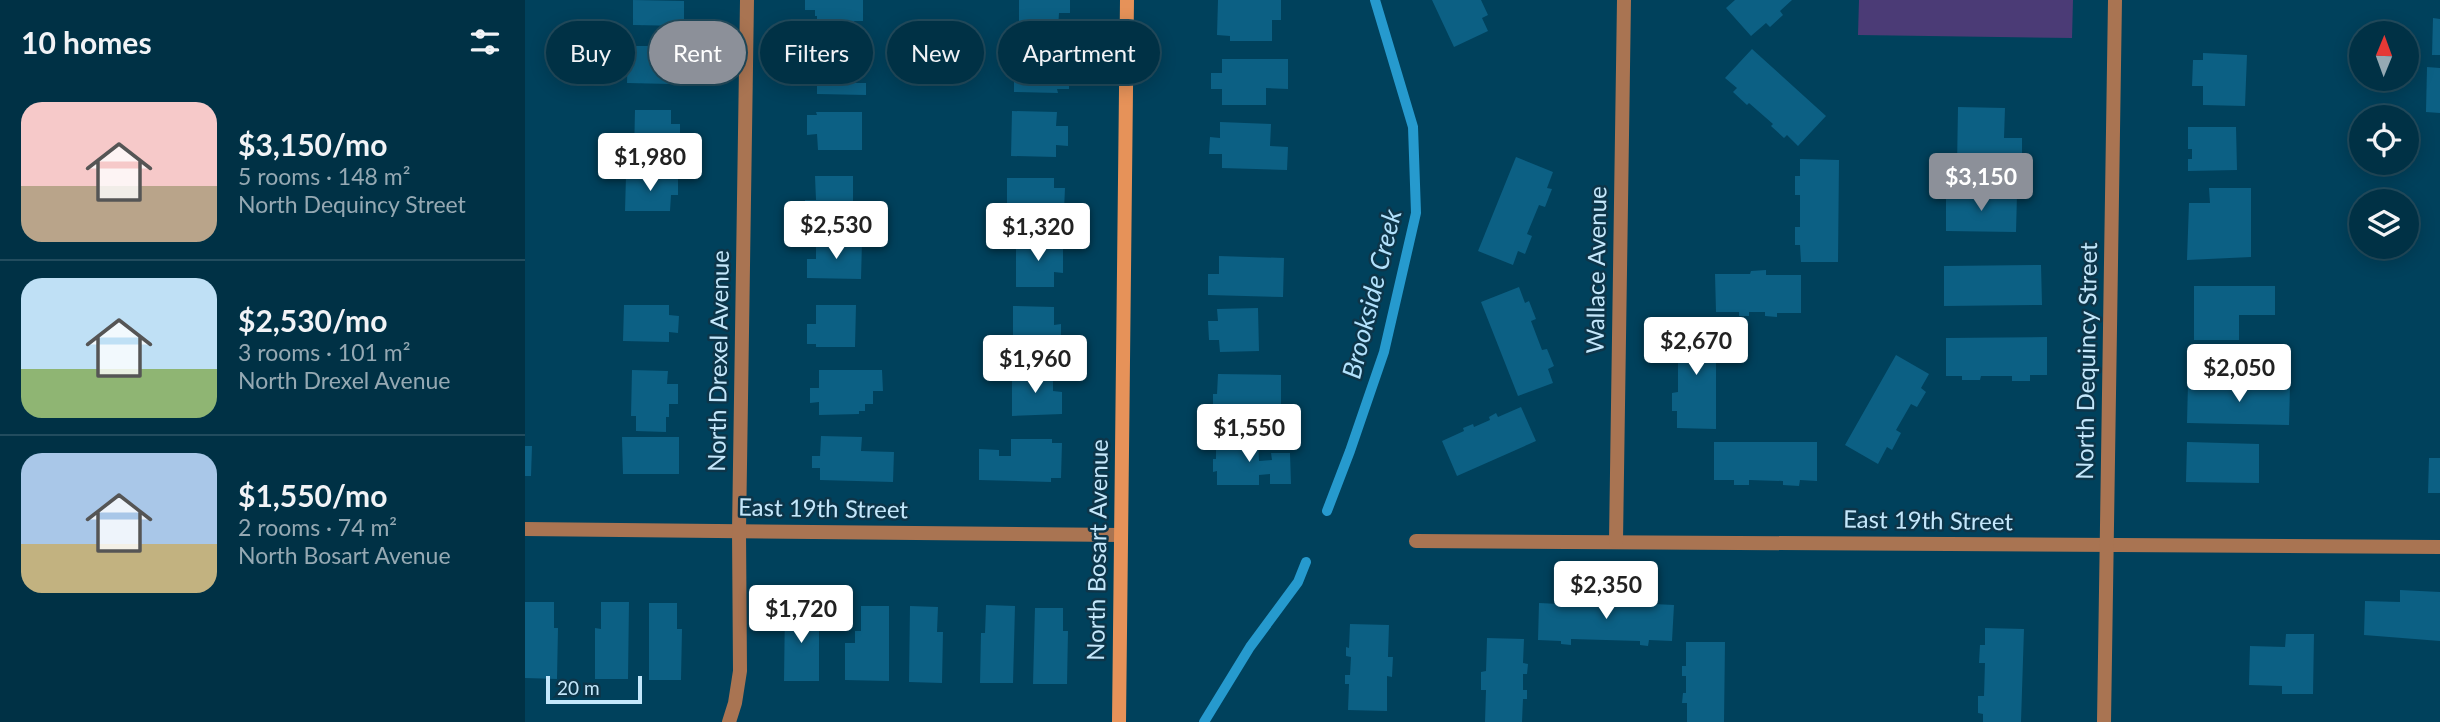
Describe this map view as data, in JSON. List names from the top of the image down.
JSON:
{
  "streets": {
    "street": [
      "Wallace Avenue",
      "North Drexel Avenue",
      "North Dequincy Street",
      "East 19th Street",
      "North Bosart Avenue"
    ]
  },
  "crossings": [
    ["Wallace Avenue", "East 19th Street"],
    ["North Drexel Avenue", "East 19th Street"],
    ["North Dequincy Street", "East 19th Street"],
    ["East 19th Street", "North Bosart Avenue"]
  ],
  "water": ["Brookside Creek"],
  "scale_bar": "20 m",
  "north": "top",
  "page": {
    "heading": "10 homes",
    "chip": [
      "Buy",
      "Rent",
      "Filters",
      "New",
      "Apartment"
    ],
    "list": [
      {
        "name": "$3,150/mo",
        "note": "5 rooms · 148 m² · North Dequincy Street"
      },
      {
        "name": "$2,530/mo",
        "note": "3 rooms · 101 m² · North Drexel Avenue"
      },
      {
        "name": "$1,550/mo",
        "note": "2 rooms · 74 m² · North Bosart Avenue"
      }
    ],
    "price": [
      "$1,980",
      "$3,150",
      "$2,530",
      "$1,320",
      "$2,670",
      "$1,960",
      "$2,050",
      "$1,550",
      "$2,350",
      "$1,720"
    ],
    "scale": "20 m"
  }
}
